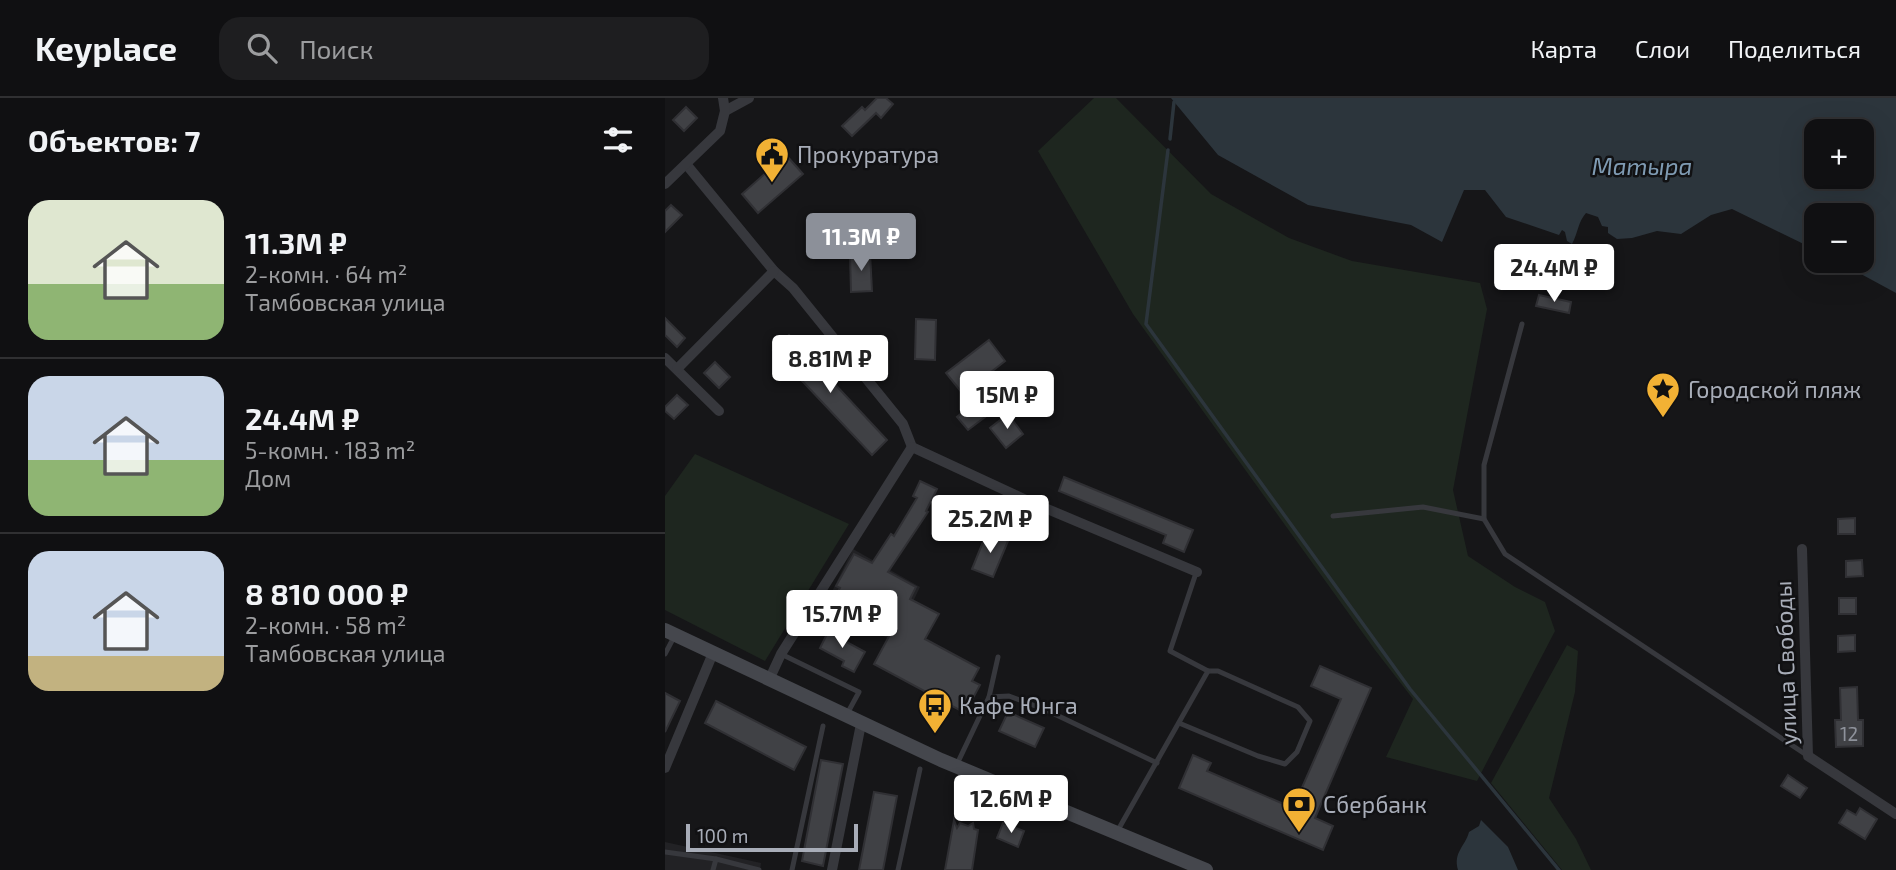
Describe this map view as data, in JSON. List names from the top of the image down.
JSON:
{
  "streets": {
    "street": ["улица Свободы"]
  },
  "water": ["Матыра"],
  "places": {
    "public building": ["Прокуратура"],
    "place": ["Городской пляж"],
    "bus stop": ["Кафе Юнга"],
    "bank": ["Сбербанк"]
  },
  "house_numbers": ["12"],
  "scale_bar": "100 m",
  "page": {
    "header": "Keyplace",
    "search": "Поиск",
    "nav": ["Карта", "Слои", "Поделиться"],
    "heading": "Объектов: 7",
    "map_buttons": ["+", "−"],
    "list": [
      {
        "name": "11.3M ₽",
        "note": "2-комн. · 64 m² · Тамбовская улица"
      },
      {
        "name": "24.4M ₽",
        "note": "5-комн. · 183 m² · Дом"
      },
      {
        "name": "8 810 000 ₽",
        "note": "2-комн. · 58 m² · Тамбовская улица"
      }
    ],
    "price": [
      "11.3M ₽",
      "24.4M ₽",
      "8.81M ₽",
      "15M ₽",
      "25.2M ₽",
      "15.7M ₽",
      "12.6M ₽"
    ],
    "scale": "100 m"
  }
}
